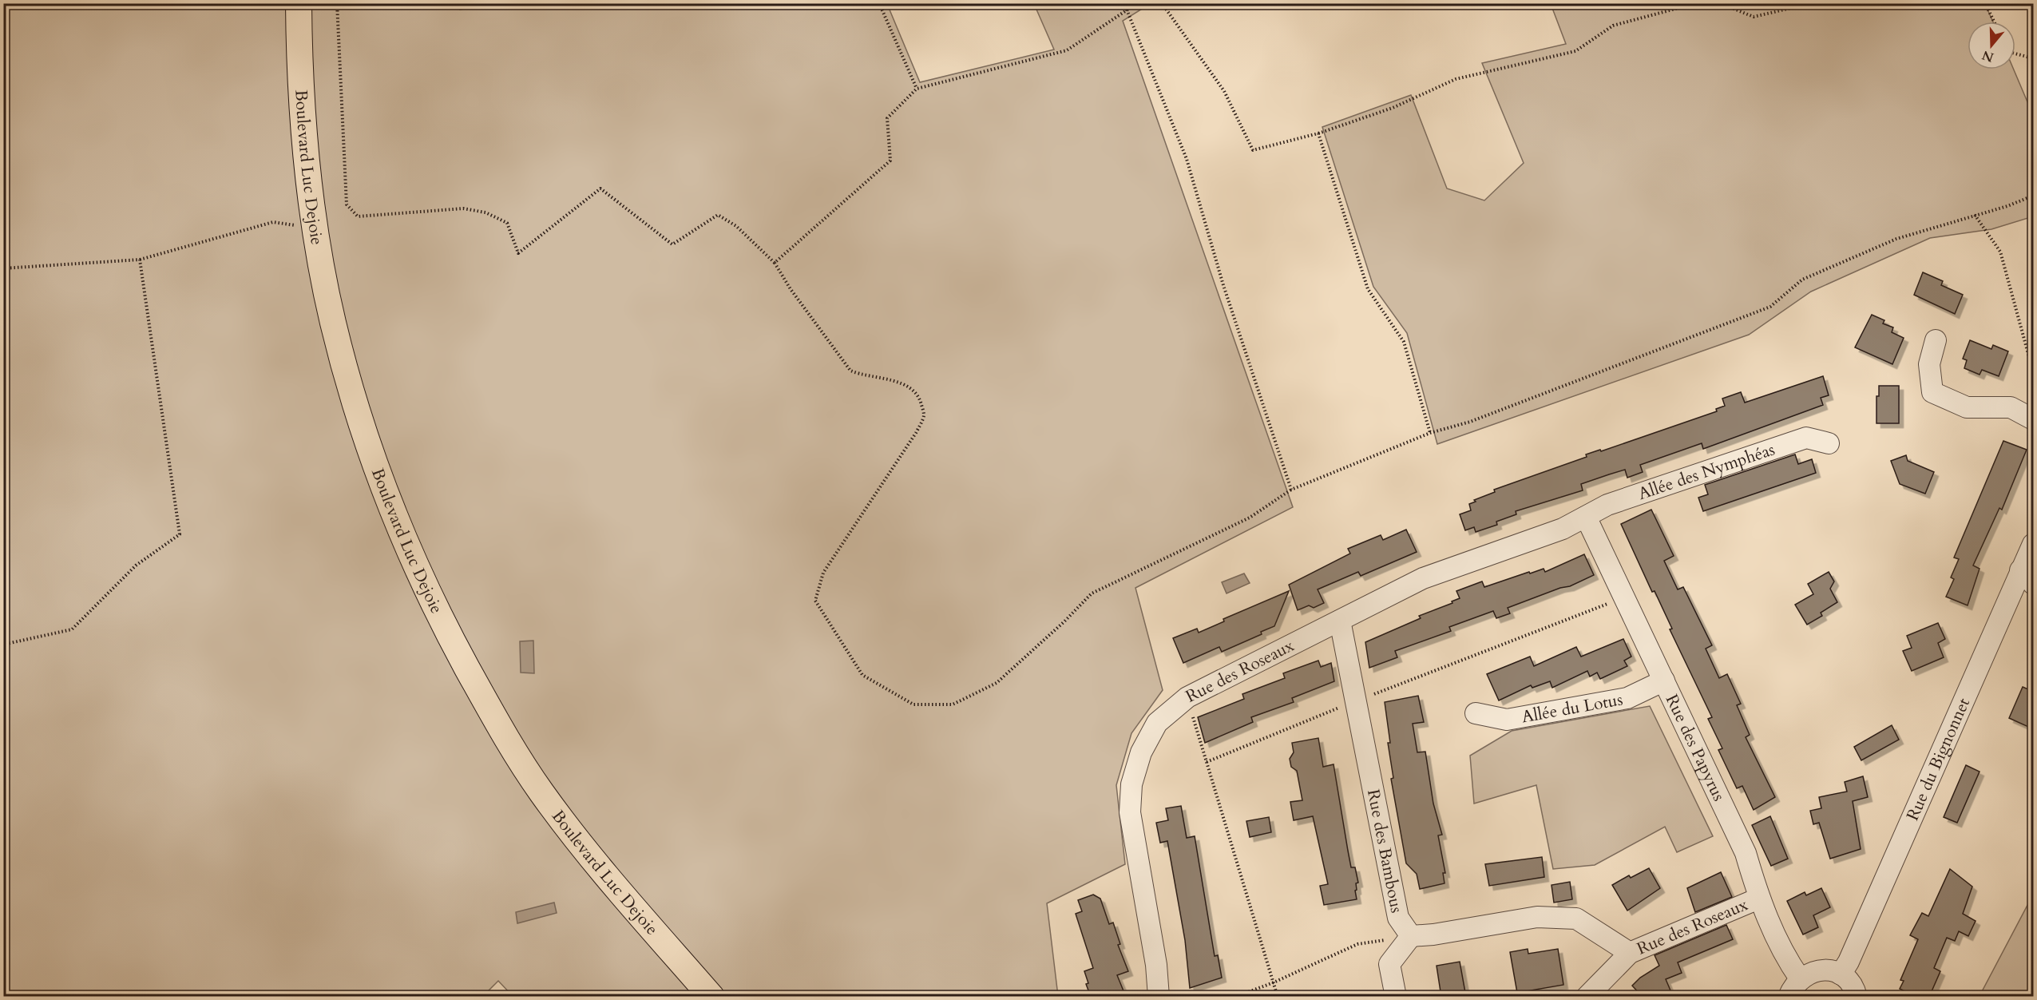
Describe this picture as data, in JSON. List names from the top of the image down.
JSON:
{
  "streets": {
    "main road": ["Boulevard Luc Dejoie"],
    "street": [
      "Allée des Nymphéas",
      "Rue des Roseaux",
      "Allée du Lotus",
      "Rue des Papyrus",
      "Rue du Bignonnet",
      "Rue des Bambous"
    ]
  },
  "crossings": [
    ["Allée des Nymphéas", "Rue des Roseaux"],
    ["Allée des Nymphéas", "Rue des Papyrus"],
    ["Rue des Roseaux", "Rue des Papyrus"],
    ["Rue des Roseaux", "Rue des Bambous"],
    ["Allée du Lotus", "Rue des Papyrus"]
  ],
  "north": "bottom"
}
